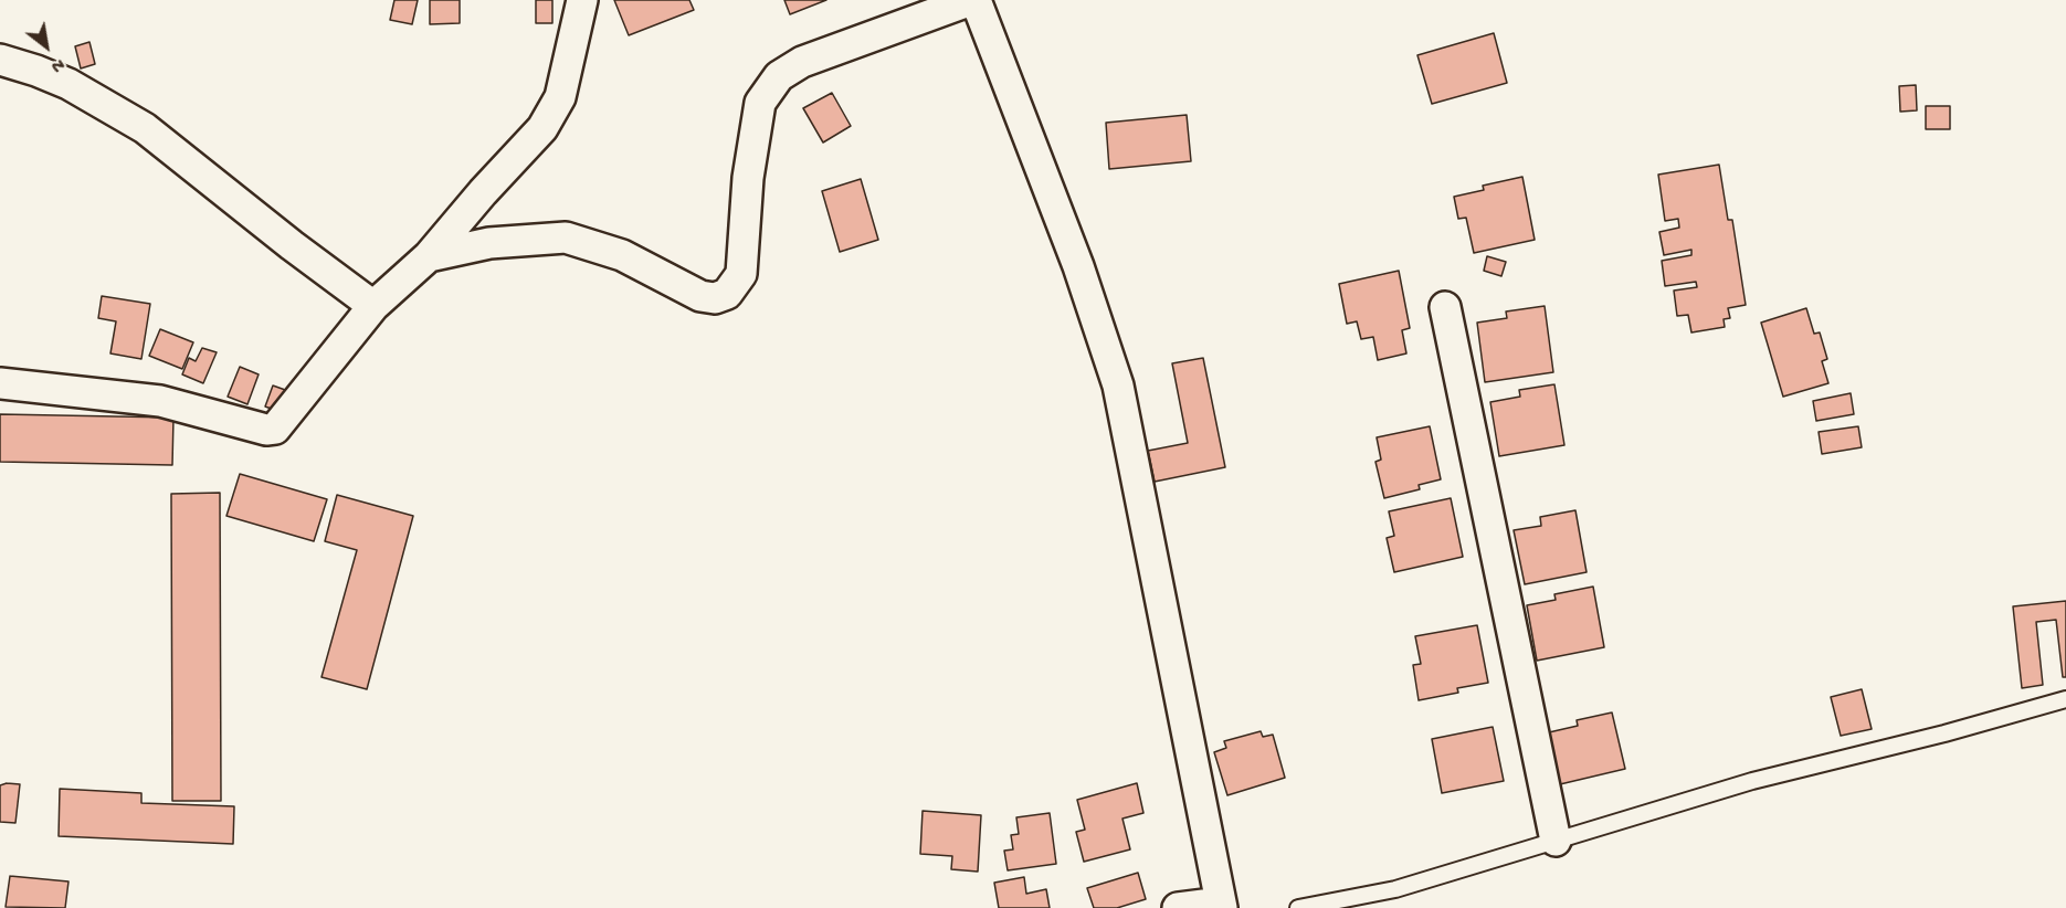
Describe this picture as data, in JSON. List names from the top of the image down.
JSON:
{
  "north": "bottom right"
}
